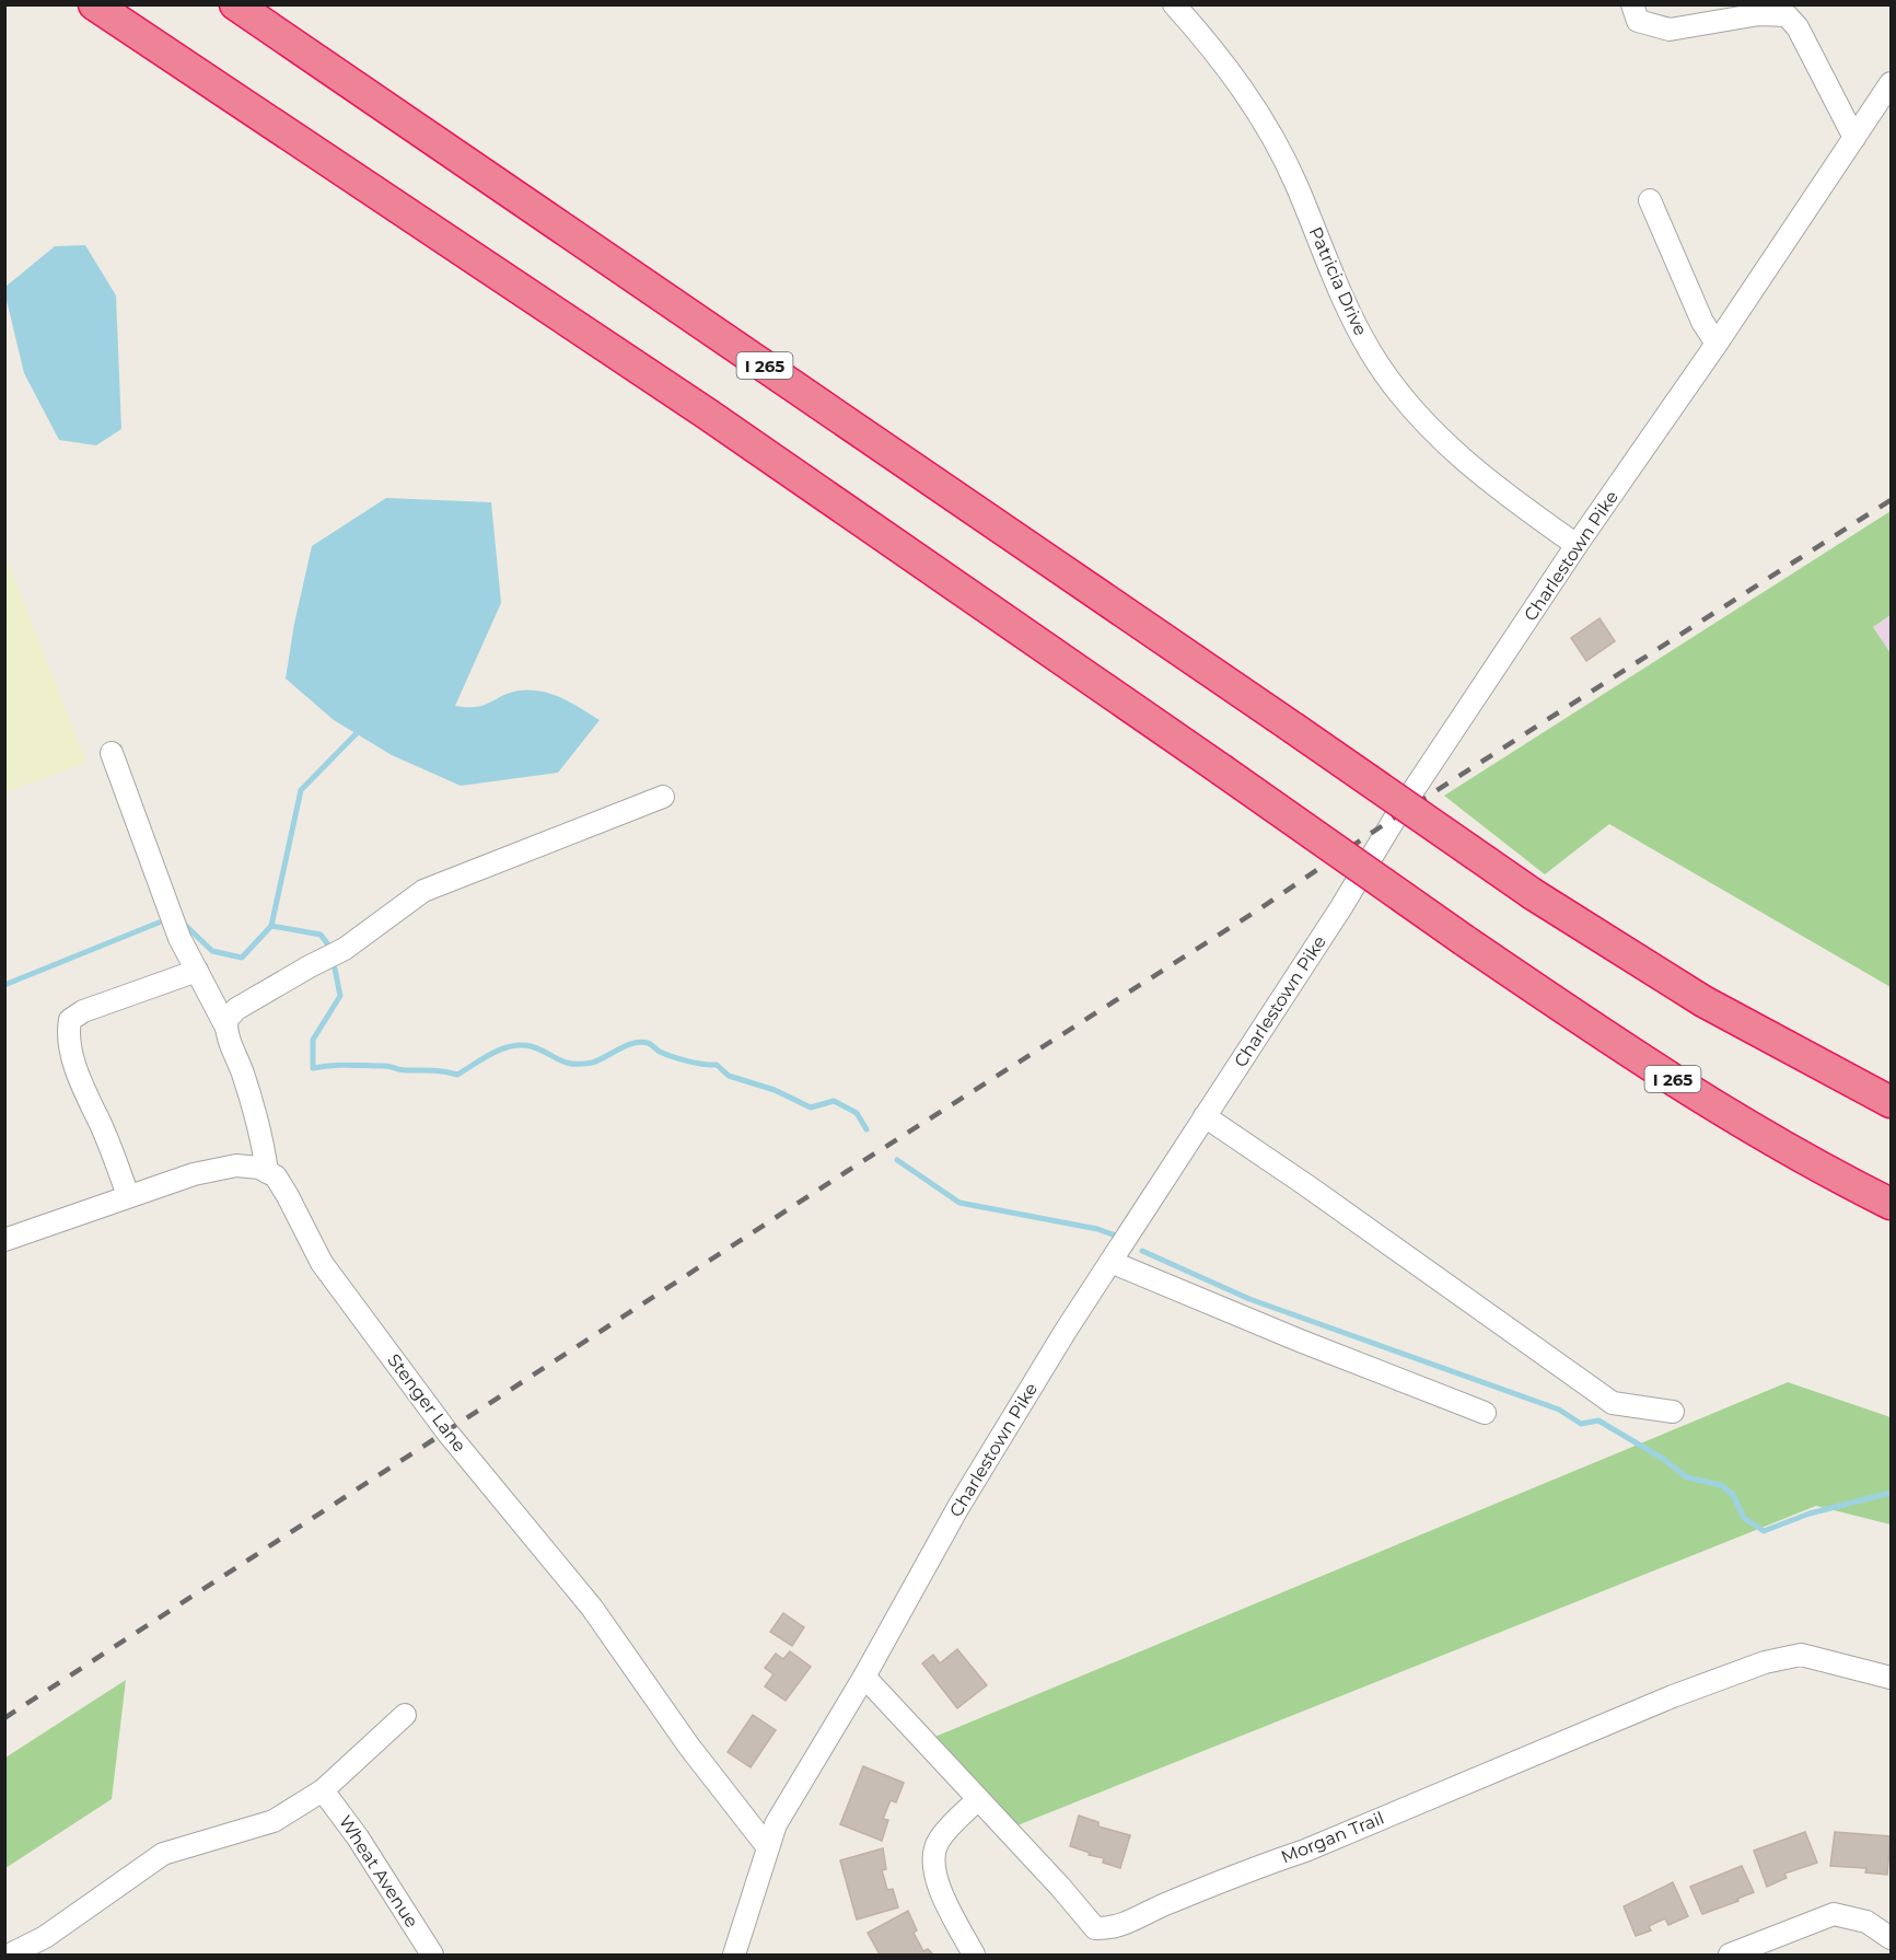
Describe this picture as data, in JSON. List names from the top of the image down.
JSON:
{
  "streets": {
    "highway": ["I 265"],
    "street": [
      "Patricia Drive",
      "Charlestown Pike",
      "Stenger Lane",
      "Morgan Trail",
      "Wheat Avenue"
    ]
  },
  "crossings": [
    ["Patricia Drive", "Charlestown Pike"],
    ["Charlestown Pike", "Stenger Lane"],
    ["Charlestown Pike", "Morgan Trail"]
  ]
}
